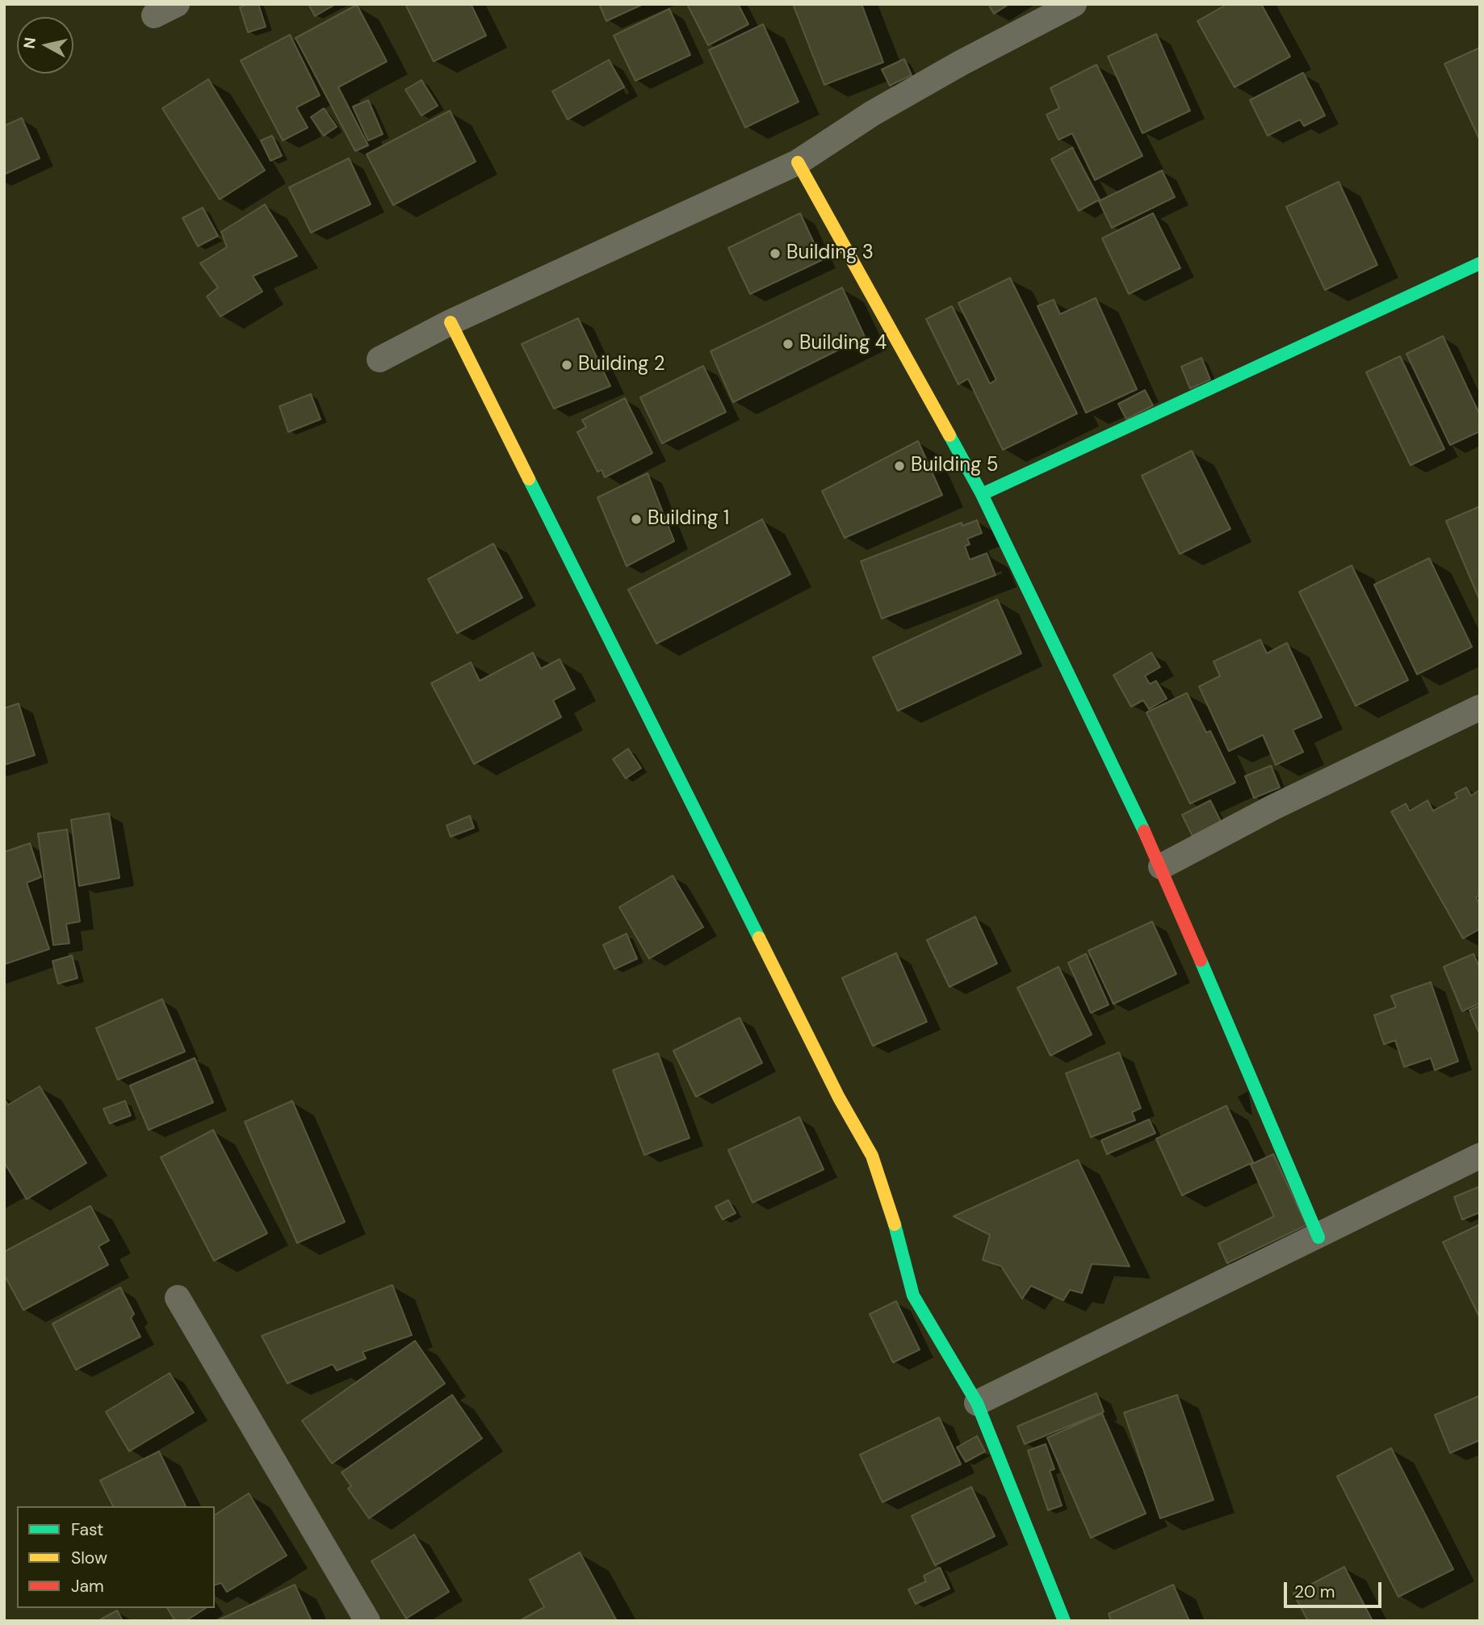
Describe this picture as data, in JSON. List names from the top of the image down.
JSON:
{
  "places": [
    "Building 3",
    "Building 4",
    "Building 2",
    "Building 5",
    "Building 1"
  ],
  "legend": ["Fast", "Slow", "Jam"],
  "scale_bar": "20 m",
  "north": "left"
}
